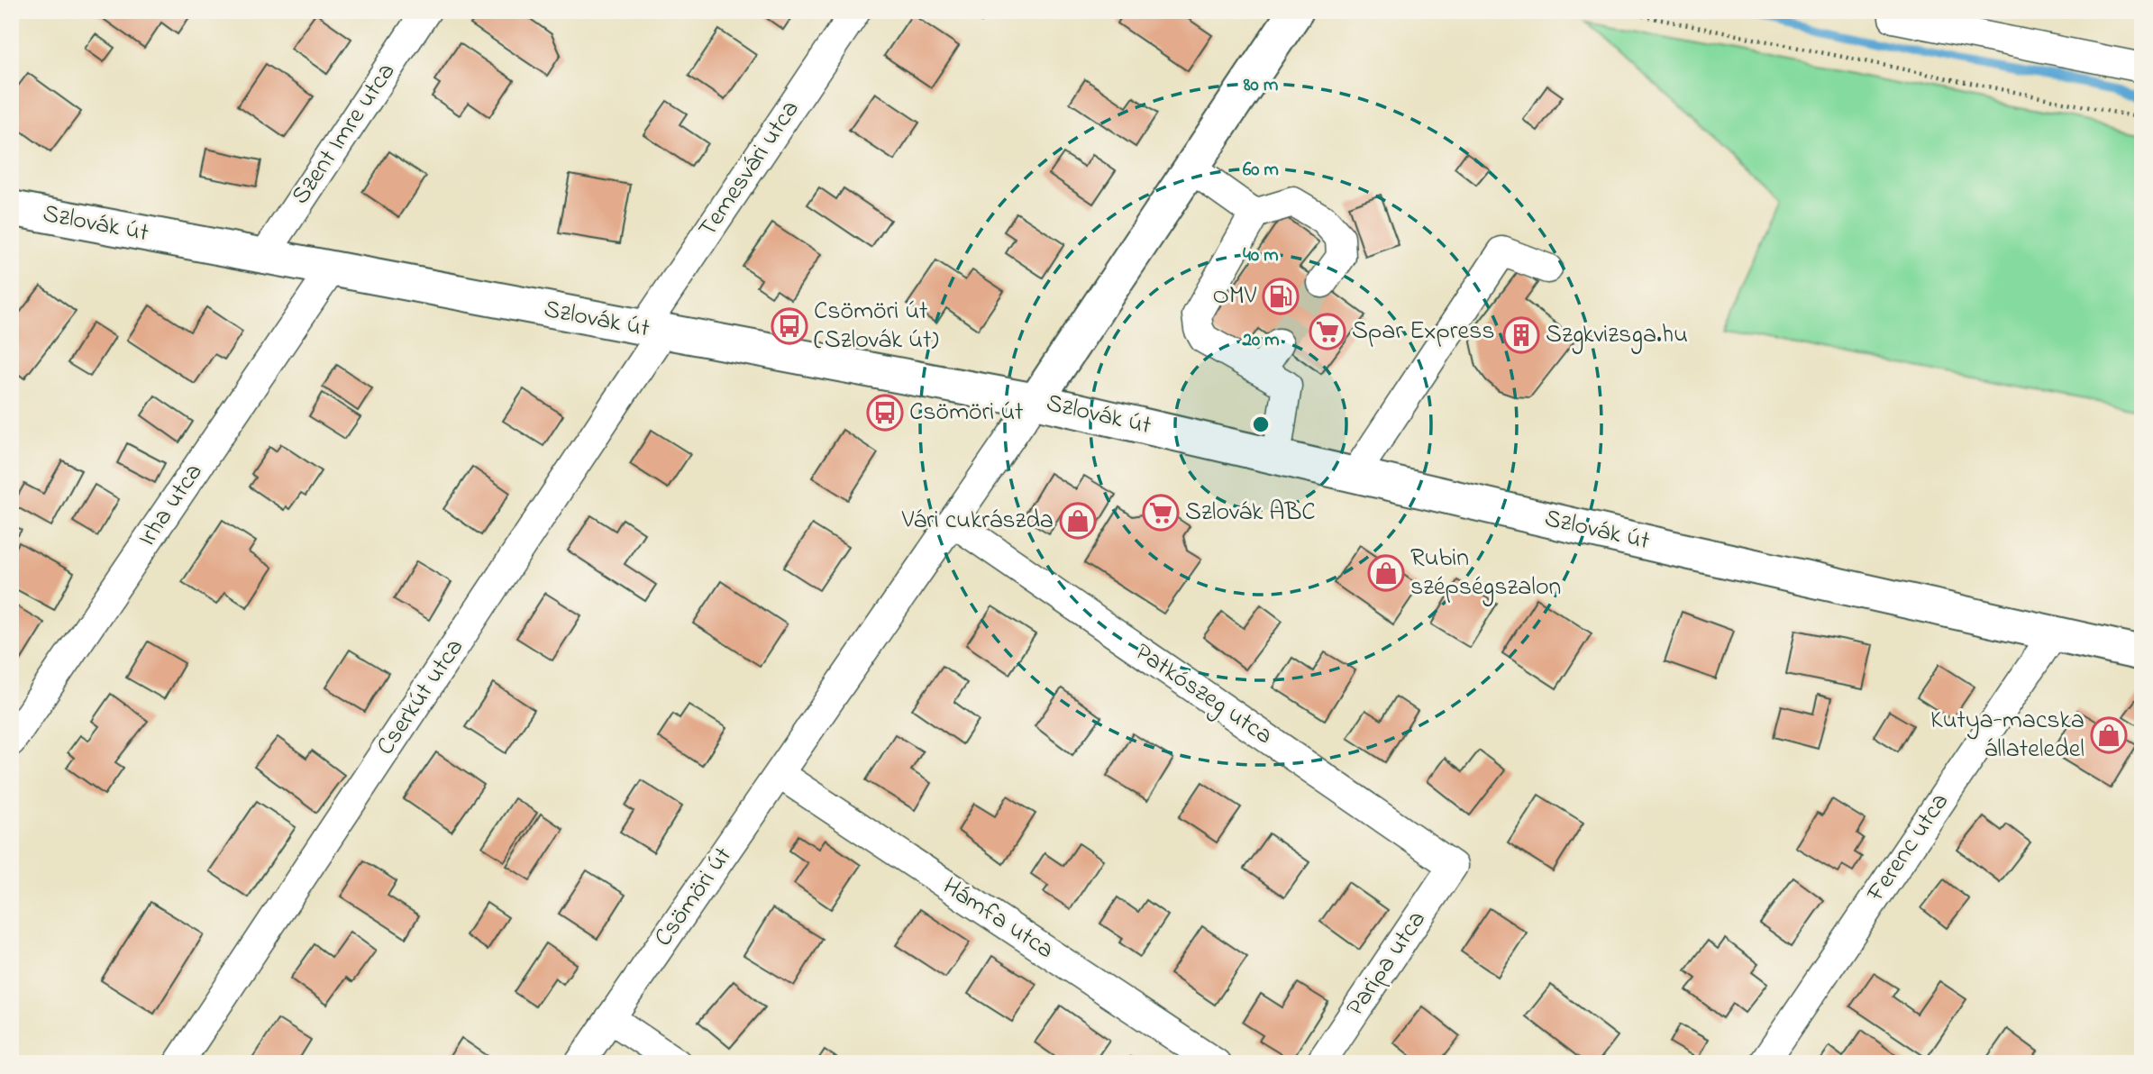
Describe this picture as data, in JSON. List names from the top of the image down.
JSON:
{
  "streets": {
    "main road": ["Szlovák út", "Csömöri út"],
    "street": [
      "Szent Imre utca",
      "Temesvári utca",
      "Irha utca",
      "Patkószeg utca",
      "Cserkút utca",
      "Ferenc utca",
      "Hámfa utca",
      "Paripa utca"
    ]
  },
  "crossings": [
    ["Szent Imre utca", "Szlovák út"],
    ["Temesvári utca", "Szlovák út"],
    ["Temesvári utca", "Cserkút utca"],
    ["Szlovák út", "Irha utca"],
    ["Szlovák út", "Cserkút utca"],
    ["Szlovák út", "Ferenc utca"],
    ["Szlovák út", "Csömöri út"],
    ["Patkószeg utca", "Csömöri út"],
    ["Patkószeg utca", "Paripa utca"],
    ["Csömöri út", "Hámfa utca"]
  ],
  "places": {
    "fuel station": ["OMV"],
    "bus stop": ["Csömöri út (Szlovák út)", "Csömöri út"],
    "supermarket": ["Spar Express", "Szlovák ABC"],
    "building": ["Szgkvizsga.hu"],
    "shop": ["Vári cukrászda", "Rubin szépségszalon", "Kutya-macska állateledel"]
  },
  "rings": [
    "80 m",
    "60 m",
    "40 m",
    "20 m"
  ]
}
